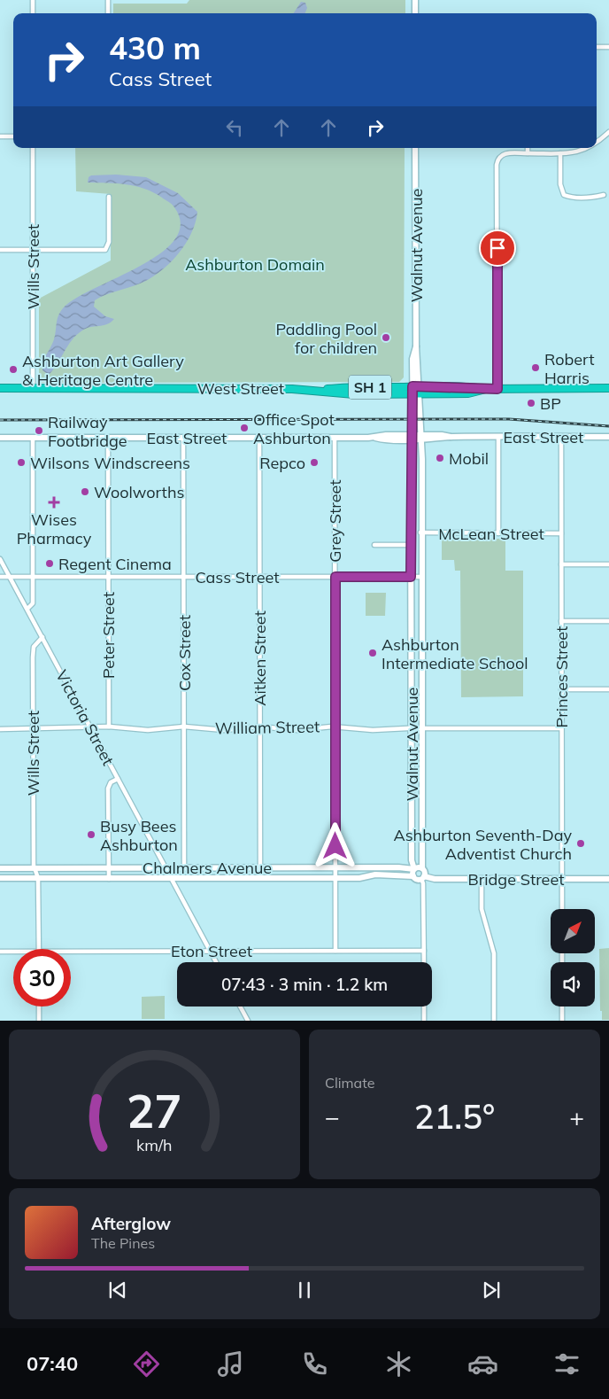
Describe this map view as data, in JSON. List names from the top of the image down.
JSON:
{
  "streets": {
    "highway": ["SH 1", "West Street"],
    "street": [
      "Walnut Avenue",
      "Wills Street",
      "East Street",
      "Grey Street",
      "McLean Street",
      "Cass Street",
      "Peter Street",
      "Cox Street",
      "Aitken Street",
      "Princes Street",
      "Victoria Street",
      "William Street",
      "Chalmers Avenue",
      "Bridge Street",
      "Eton Street"
    ]
  },
  "crossings": [
    ["Walnut Avenue", "West Street"],
    ["Walnut Avenue", "East Street"],
    ["Walnut Avenue", "McLean Street"],
    ["Walnut Avenue", "Cass Street"],
    ["Walnut Avenue", "William Street"],
    ["Walnut Avenue", "Chalmers Avenue"],
    ["Walnut Avenue", "Bridge Street"],
    ["Wills Street", "West Street"],
    ["Wills Street", "Victoria Street"],
    ["Wills Street", "William Street"],
    ["Wills Street", "Chalmers Avenue"],
    ["East Street", "Grey Street"],
    ["East Street", "Peter Street"],
    ["East Street", "Cox Street"],
    ["East Street", "Aitken Street"],
    ["East Street", "Princes Street"],
    ["Grey Street", "Cass Street"],
    ["Grey Street", "William Street"],
    ["Grey Street", "Chalmers Avenue"],
    ["Grey Street", "Eton Street"],
    ["McLean Street", "Princes Street"],
    ["Cass Street", "Peter Street"],
    ["Cass Street", "Cox Street"],
    ["Cass Street", "Aitken Street"],
    ["Cass Street", "Victoria Street"],
    ["Peter Street", "William Street"],
    ["Cox Street", "William Street"],
    ["Cox Street", "Chalmers Avenue"],
    ["Aitken Street", "William Street"],
    ["Aitken Street", "Chalmers Avenue"],
    ["Princes Street", "William Street"],
    ["Princes Street", "Bridge Street"],
    ["Victoria Street", "William Street"],
    ["Victoria Street", "Chalmers Avenue"],
    ["Victoria Street", "Eton Street"],
    ["Chalmers Avenue", "Bridge Street"]
  ],
  "parks": ["Ashburton Domain"],
  "places": {
    "other": [
      "Paddling Pool for children",
      "Robert Harris",
      "Ashburton Art Gallery & Heritage Centre",
      "BP",
      "Office Spot Ashburton",
      "Railway Footbridge",
      "Mobil",
      "Wilsons Windscreens",
      "Repco",
      "Woolworths",
      "Regent Cinema",
      "Ashburton Intermediate School",
      "Busy Bees Ashburton",
      "Ashburton Seventh-Day Adventist Church"
    ],
    "health": ["Wises Pharmacy"]
  },
  "north": "top right",
  "page": {
    "turn": ["430 m", "Cass Street"],
    "limit": "30",
    "trip": "07:43 · 3 min · 1.2 km",
    "tile": "Climate",
    "heat": ["−", "21.5°", "+"],
    "song": ["Afterglow", "The Pines"],
    "tabs": "07:40",
    "gauge": ["27", "km/h"]
  }
}
